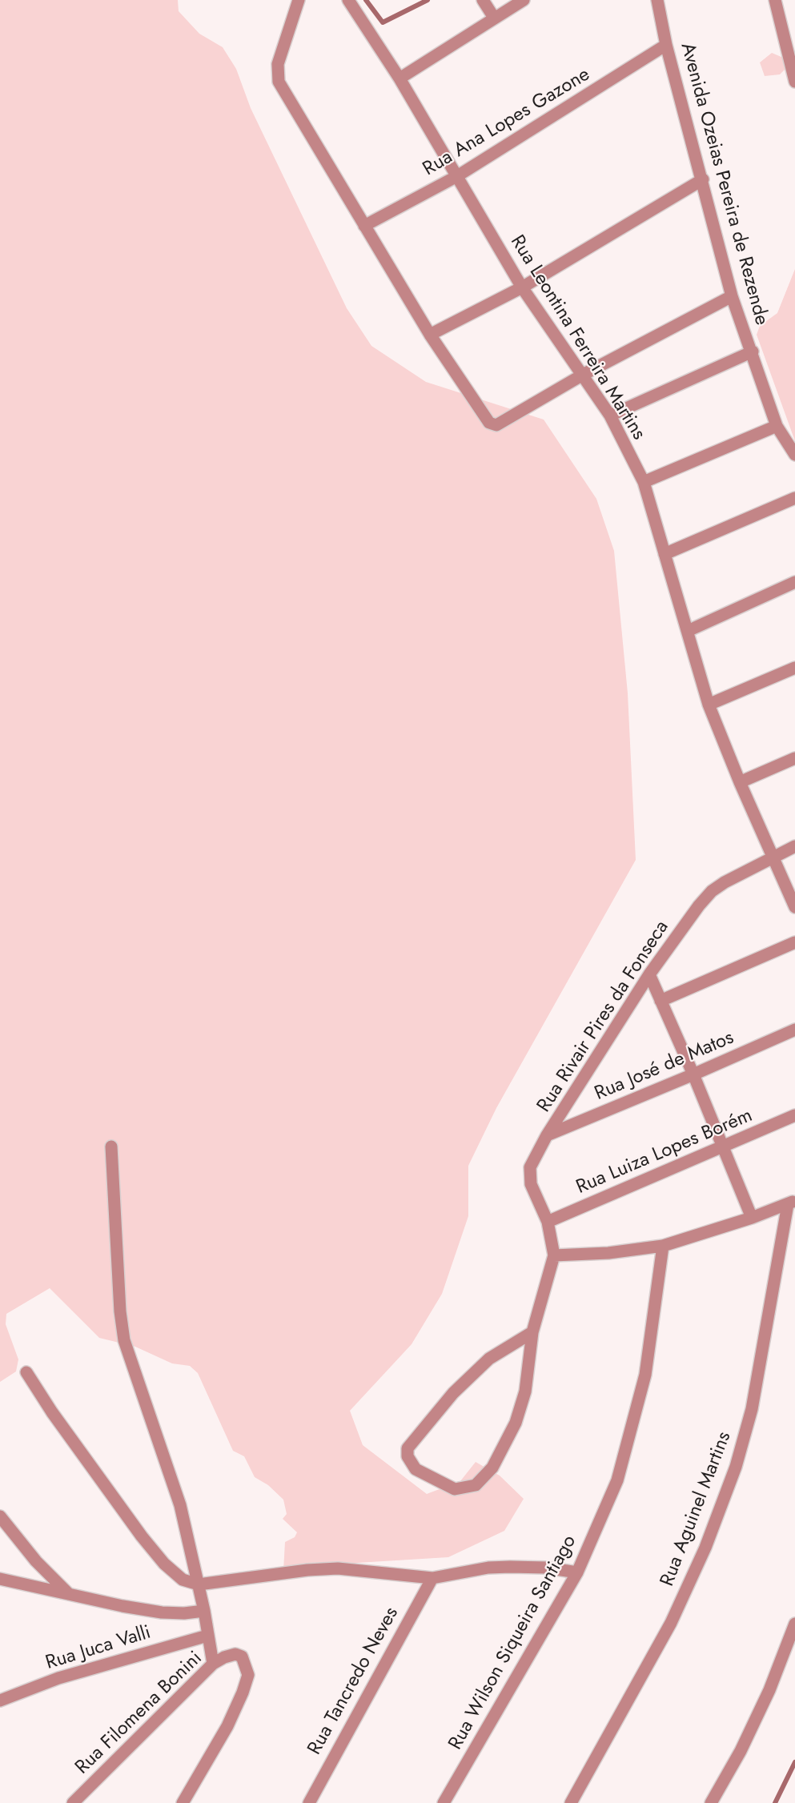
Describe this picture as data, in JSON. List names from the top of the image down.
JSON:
{
  "streets": {
    "street": [
      "Rua Ana Lopes Gazone",
      "Avenida Ozeias Pereira de Rezende",
      "Rua Leontina Ferreira Martins",
      "Rua Rivair Pires da Fonseca",
      "Rua José de Matos",
      "Rua Luiza Lopes Borém",
      "Rua Aguinel Martins",
      "Rua Wilson Siqueira Santiago",
      "Rua Juca Valli",
      "Rua Tancredo Neves",
      "Rua Filomena Bonini"
    ]
  },
  "crossings": [
    ["Rua Ana Lopes Gazone", "Avenida Ozeias Pereira de Rezende"],
    ["Rua Ana Lopes Gazone", "Rua Leontina Ferreira Martins"],
    ["Rua Leontina Ferreira Martins", "Rua Rivair Pires da Fonseca"],
    ["Rua Rivair Pires da Fonseca", "Rua José de Matos"],
    ["Rua Rivair Pires da Fonseca", "Rua Luiza Lopes Borém"]
  ]
}
